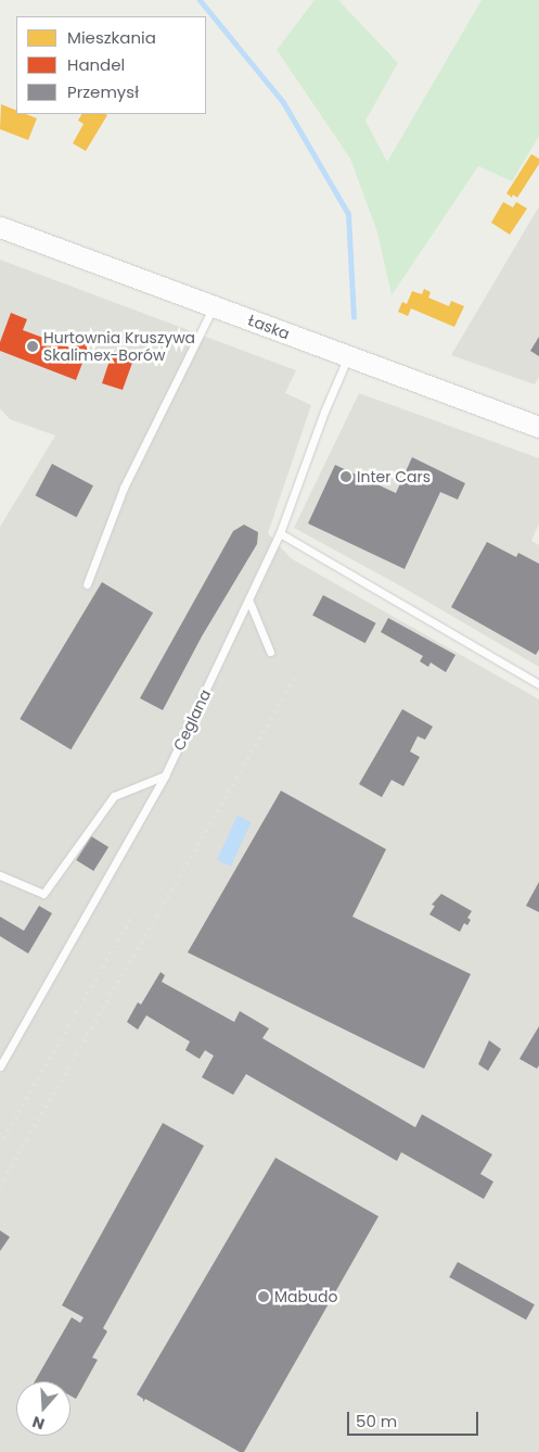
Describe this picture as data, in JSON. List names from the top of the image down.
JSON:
{
  "streets": {
    "main road": ["Łaska"],
    "lane": ["Ceglana"]
  },
  "crossings": [
    ["Łaska", "Ceglana"]
  ],
  "places": ["Hurtownia Kruszywa Skalimex-Borów", "Inter Cars", "Mabudo"],
  "legend": ["Mieszkania", "Handel", "Przemysł"],
  "scale_bar": "50 m",
  "north": "bottom"
}
